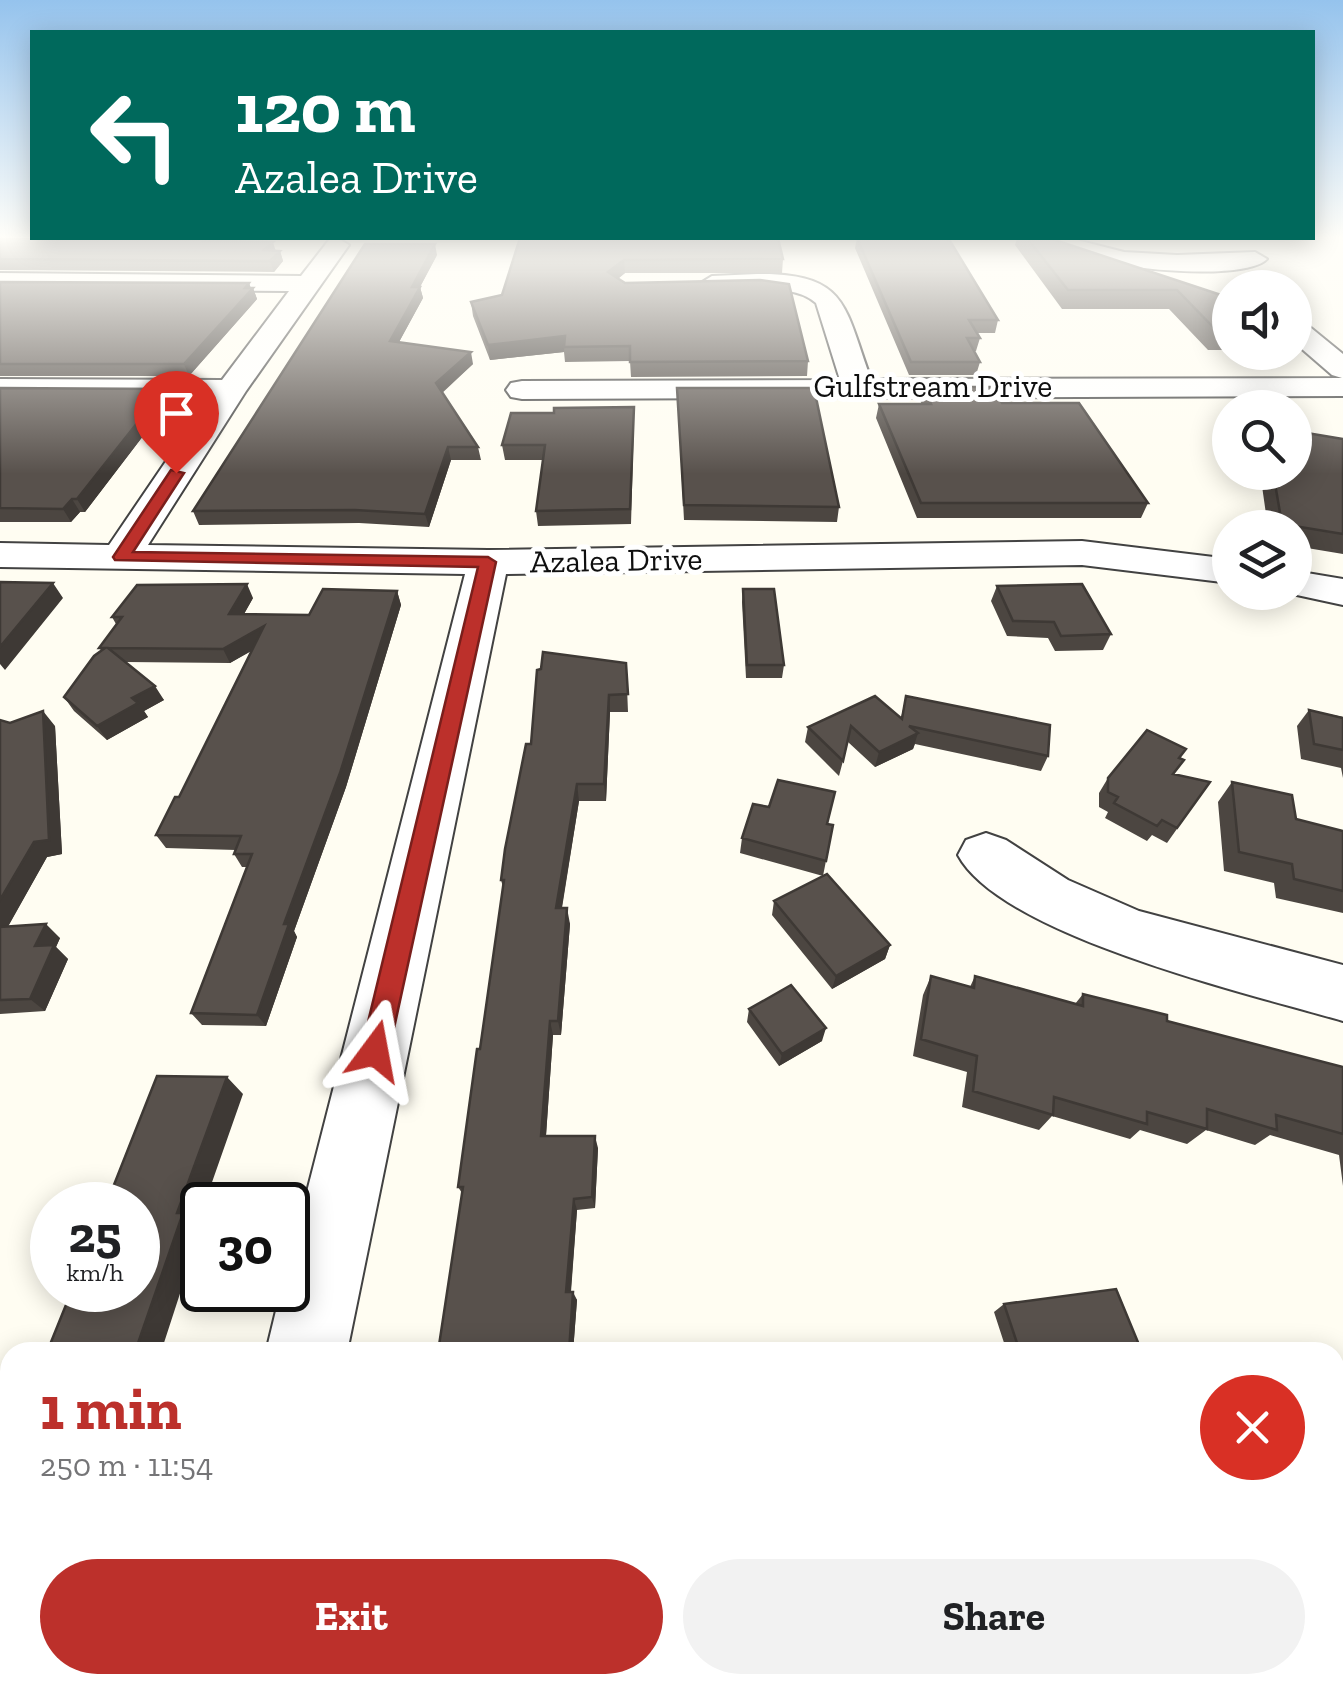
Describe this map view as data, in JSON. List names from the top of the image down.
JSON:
{
  "streets": {
    "street": ["Gulfstream Drive", "Azalea Drive"]
  },
  "page": {
    "turn": ["120 m", "Azalea Drive"],
    "speed": "25 km/h",
    "limit": "30",
    "heading": ["1 min", "250 m · 11:54"],
    "buttons": ["Exit", "Share"]
  }
}
